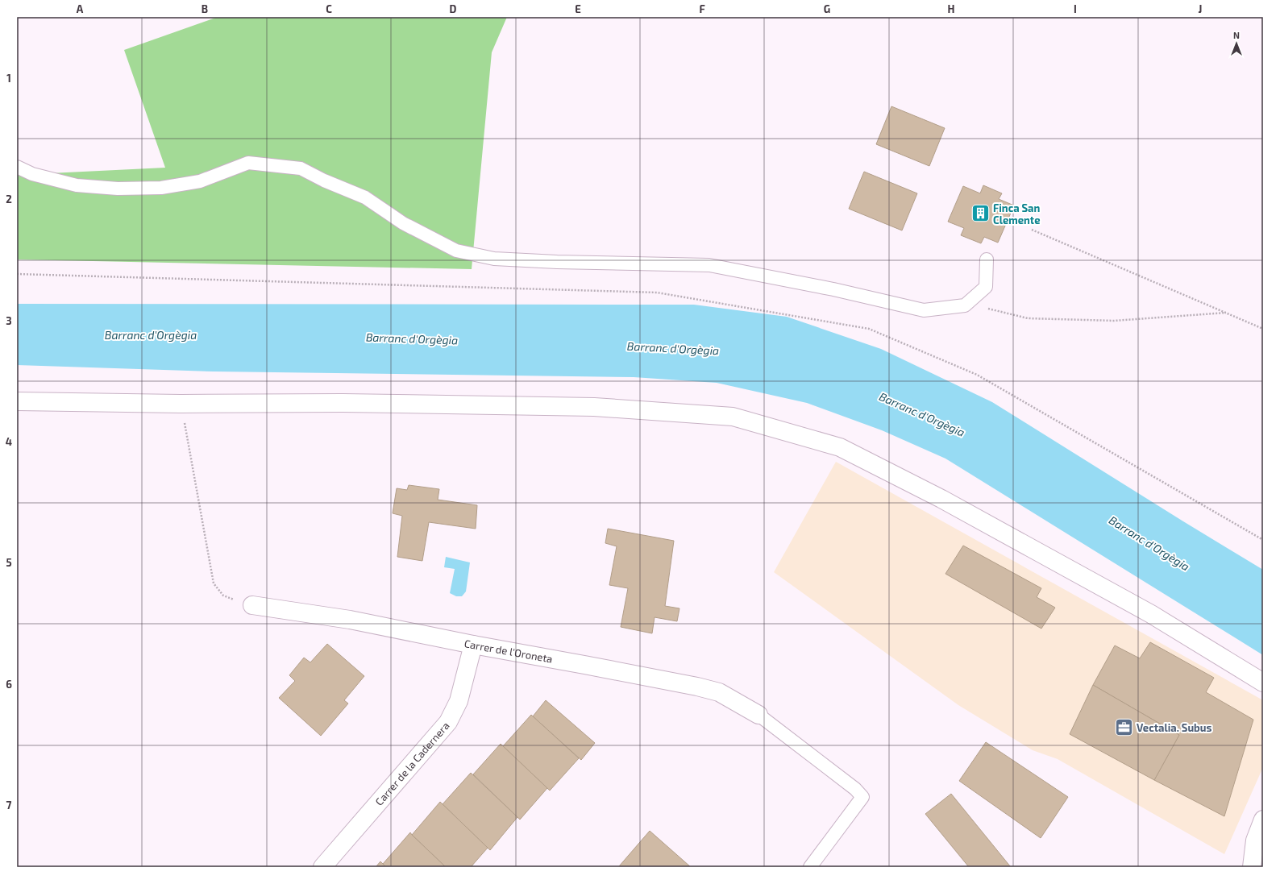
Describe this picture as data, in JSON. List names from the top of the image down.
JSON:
{
  "streets": {
    "street": ["Carrer de l'Oroneta", "Carrer de la Cadernera"]
  },
  "crossings": [
    ["Carrer de l'Oroneta", "Carrer de la Cadernera"]
  ],
  "water": ["Barranc d'Orgègia"],
  "places": {
    "building": ["Finca San Clemente"],
    "office": ["Vectalia. Subus"]
  },
  "north": "top",
  "grid": {
    "columns": [
      "A",
      "B",
      "C",
      "D",
      "E",
      "F",
      "G",
      "H",
      "I",
      "J"
    ],
    "rows": [
      "1",
      "2",
      "3",
      "4",
      "5",
      "6",
      "7"
    ]
  }
}
